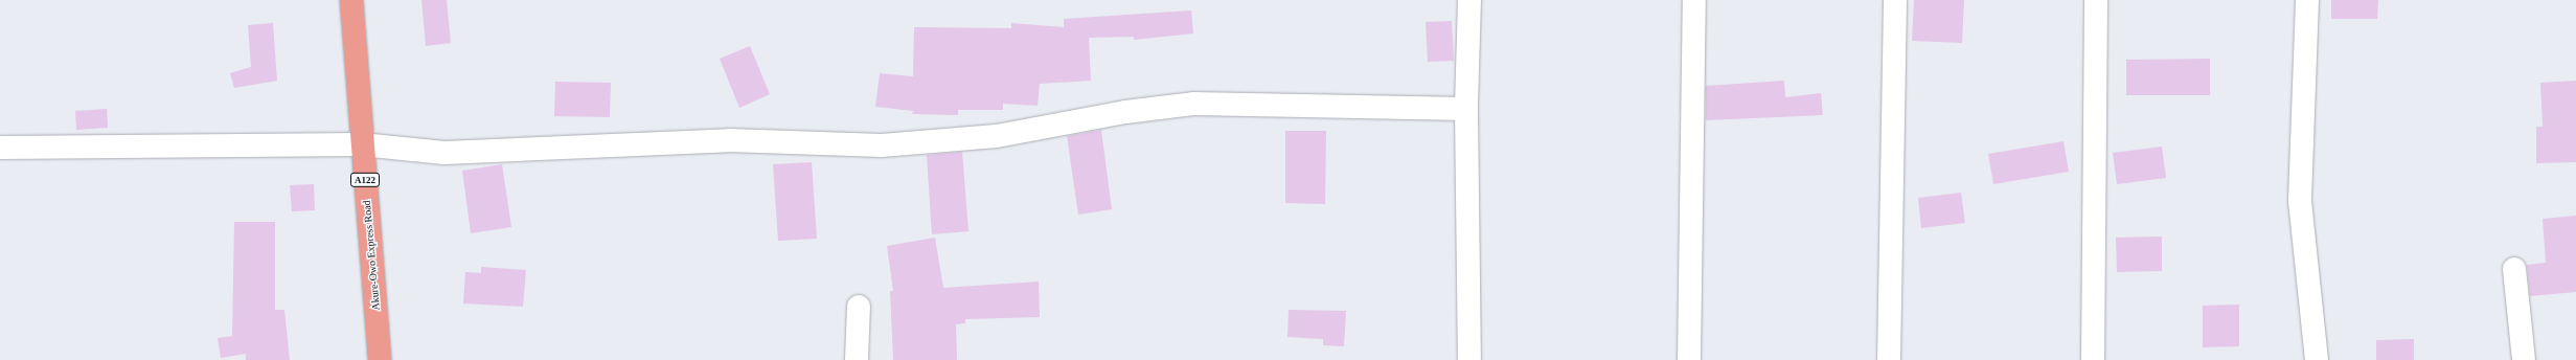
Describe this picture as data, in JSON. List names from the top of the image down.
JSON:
{
  "streets": {
    "highway": ["A122", "Akure-Owo Express Road"]
  }
}
